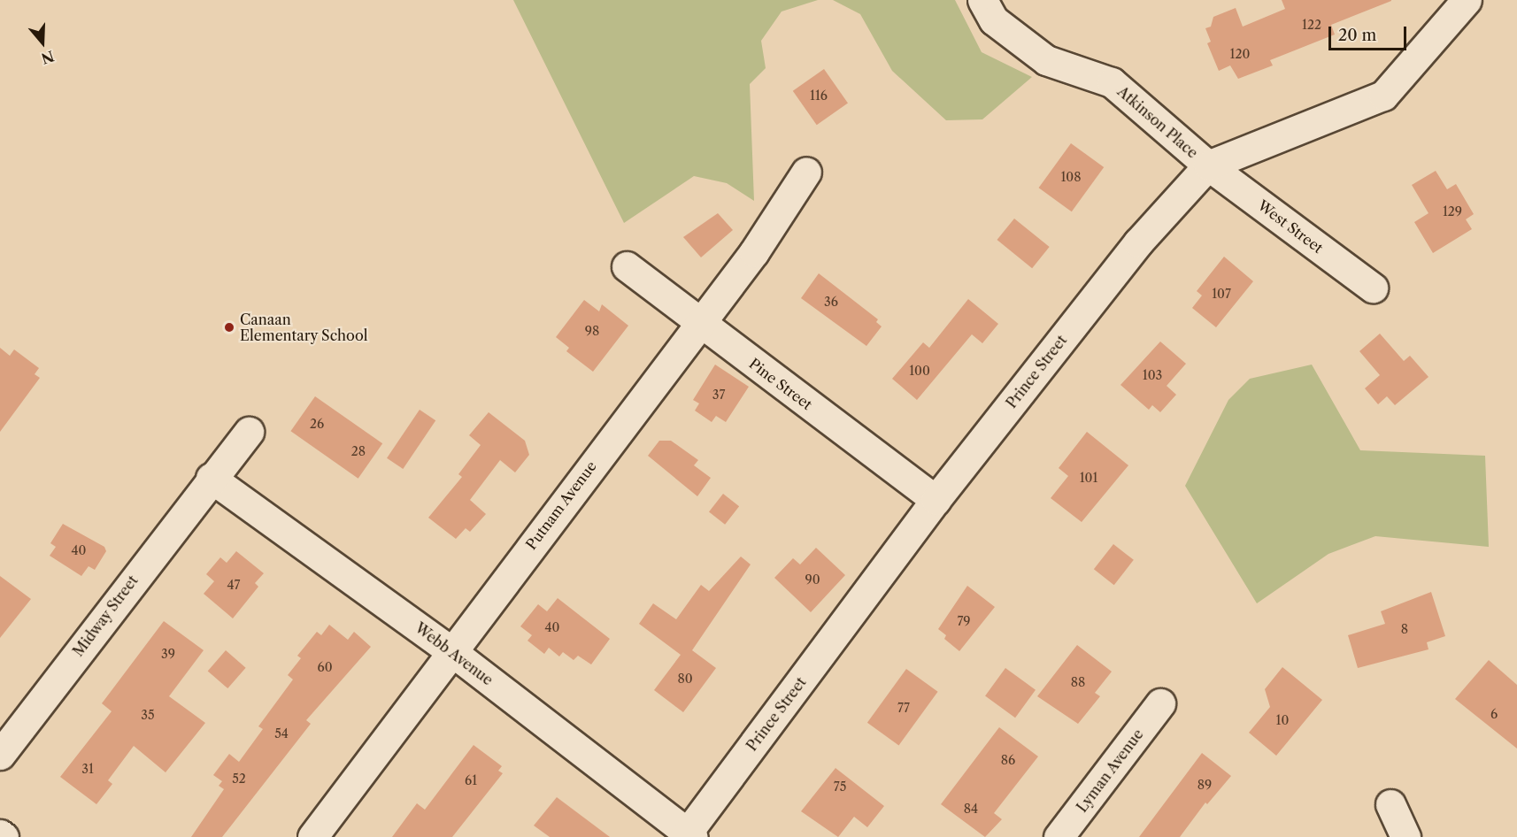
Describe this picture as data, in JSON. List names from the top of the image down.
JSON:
{
  "streets": {
    "street": [
      "Atkinson Place",
      "West Street",
      "Prince Street",
      "Pine Street",
      "Putnam Avenue",
      "Midway Street",
      "Webb Avenue",
      "Lyman Avenue"
    ]
  },
  "crossings": [
    ["Atkinson Place", "West Street"],
    ["Atkinson Place", "Prince Street"],
    ["West Street", "Prince Street"],
    ["Prince Street", "Pine Street"],
    ["Prince Street", "Webb Avenue"],
    ["Pine Street", "Putnam Avenue"],
    ["Putnam Avenue", "Webb Avenue"],
    ["Midway Street", "Webb Avenue"]
  ],
  "places": ["Canaan Elementary School"],
  "house_numbers": [
    "122",
    "120",
    "116",
    "108",
    "129",
    "107",
    "36",
    "98",
    "100",
    "103",
    "37",
    "26",
    "28",
    "101",
    "40",
    "90",
    "47",
    "79",
    "40",
    "8",
    "39",
    "60",
    "80",
    "88",
    "77",
    "6",
    "35",
    "10",
    "54",
    "86",
    "31",
    "52",
    "61",
    "89",
    "75",
    "84"
  ],
  "scale_bar": "20 m",
  "north": "bottom"
}
